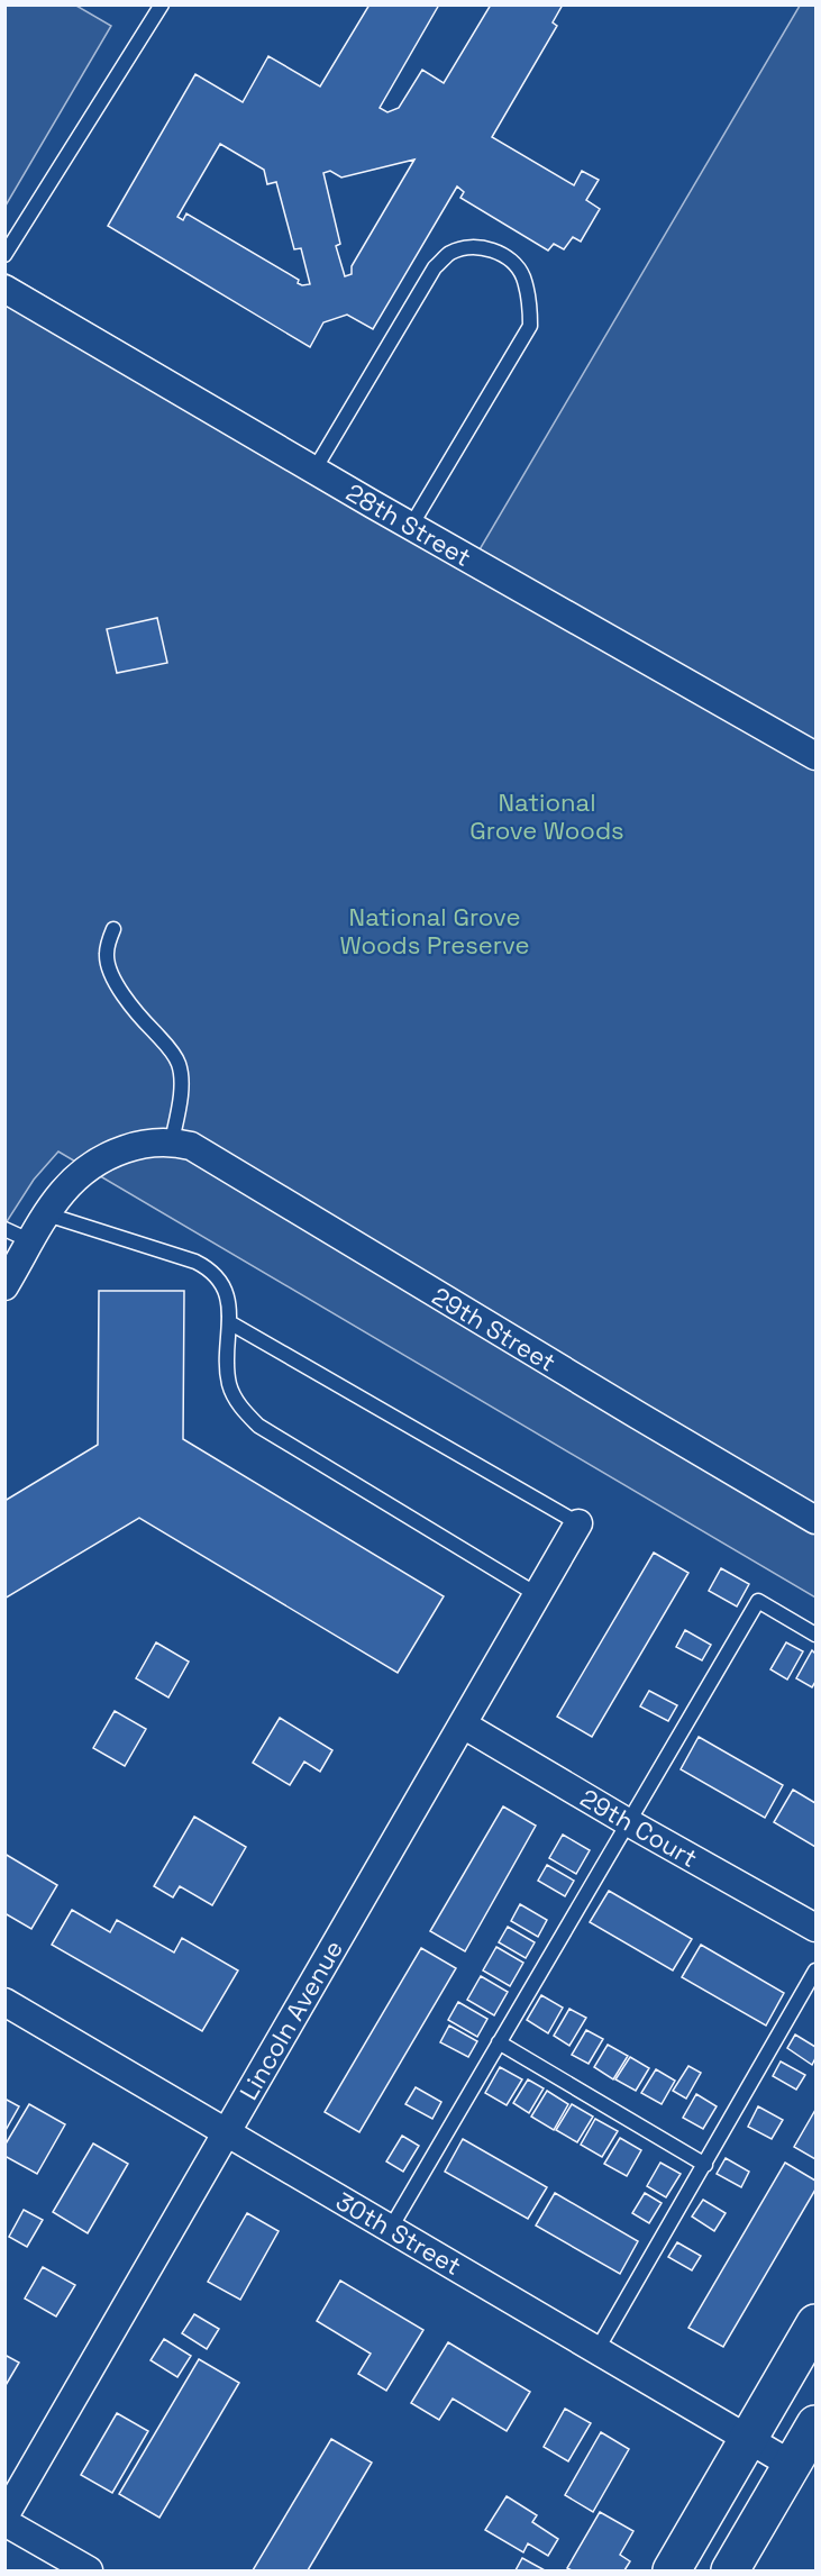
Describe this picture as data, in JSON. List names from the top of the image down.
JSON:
{
  "streets": {
    "street": [
      "28th Street",
      "29th Street",
      "29th Court",
      "Lincoln Avenue",
      "30th Street"
    ]
  },
  "crossings": [
    ["29th Court", "Lincoln Avenue"],
    ["Lincoln Avenue", "30th Street"]
  ],
  "parks": ["National Grove Woods", "National Grove Woods Preserve"]
}
